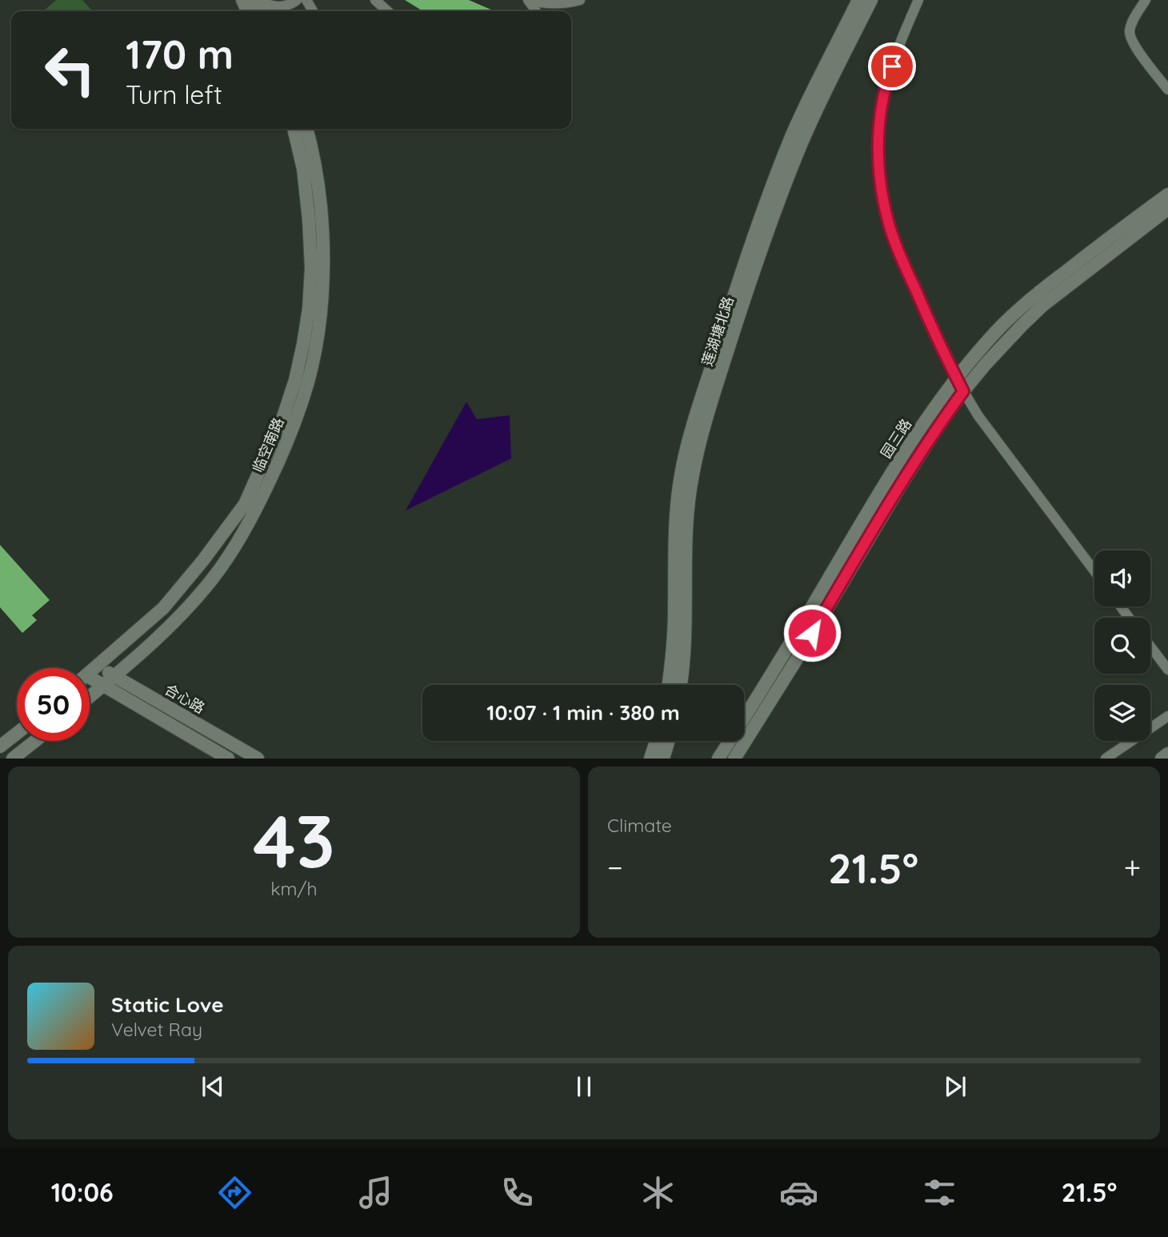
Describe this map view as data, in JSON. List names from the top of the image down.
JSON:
{
  "streets": {
    "main road": [
      "莲湖塘北路",
      "园三路",
      "临空南路",
      "合心路"
    ]
  },
  "crossings": [
    ["临空南路", "合心路"]
  ],
  "page": {
    "turn": ["170 m", "Turn left"],
    "limit": "50",
    "trip": "10:07 · 1 min · 380 m",
    "tile": [
      ["43", "km/h"],
      "Climate"
    ],
    "heat": ["−", "21.5°", "+"],
    "song": ["Static Love", "Velvet Ray"],
    "tabs": ["10:06", "21.5°"]
  }
}
